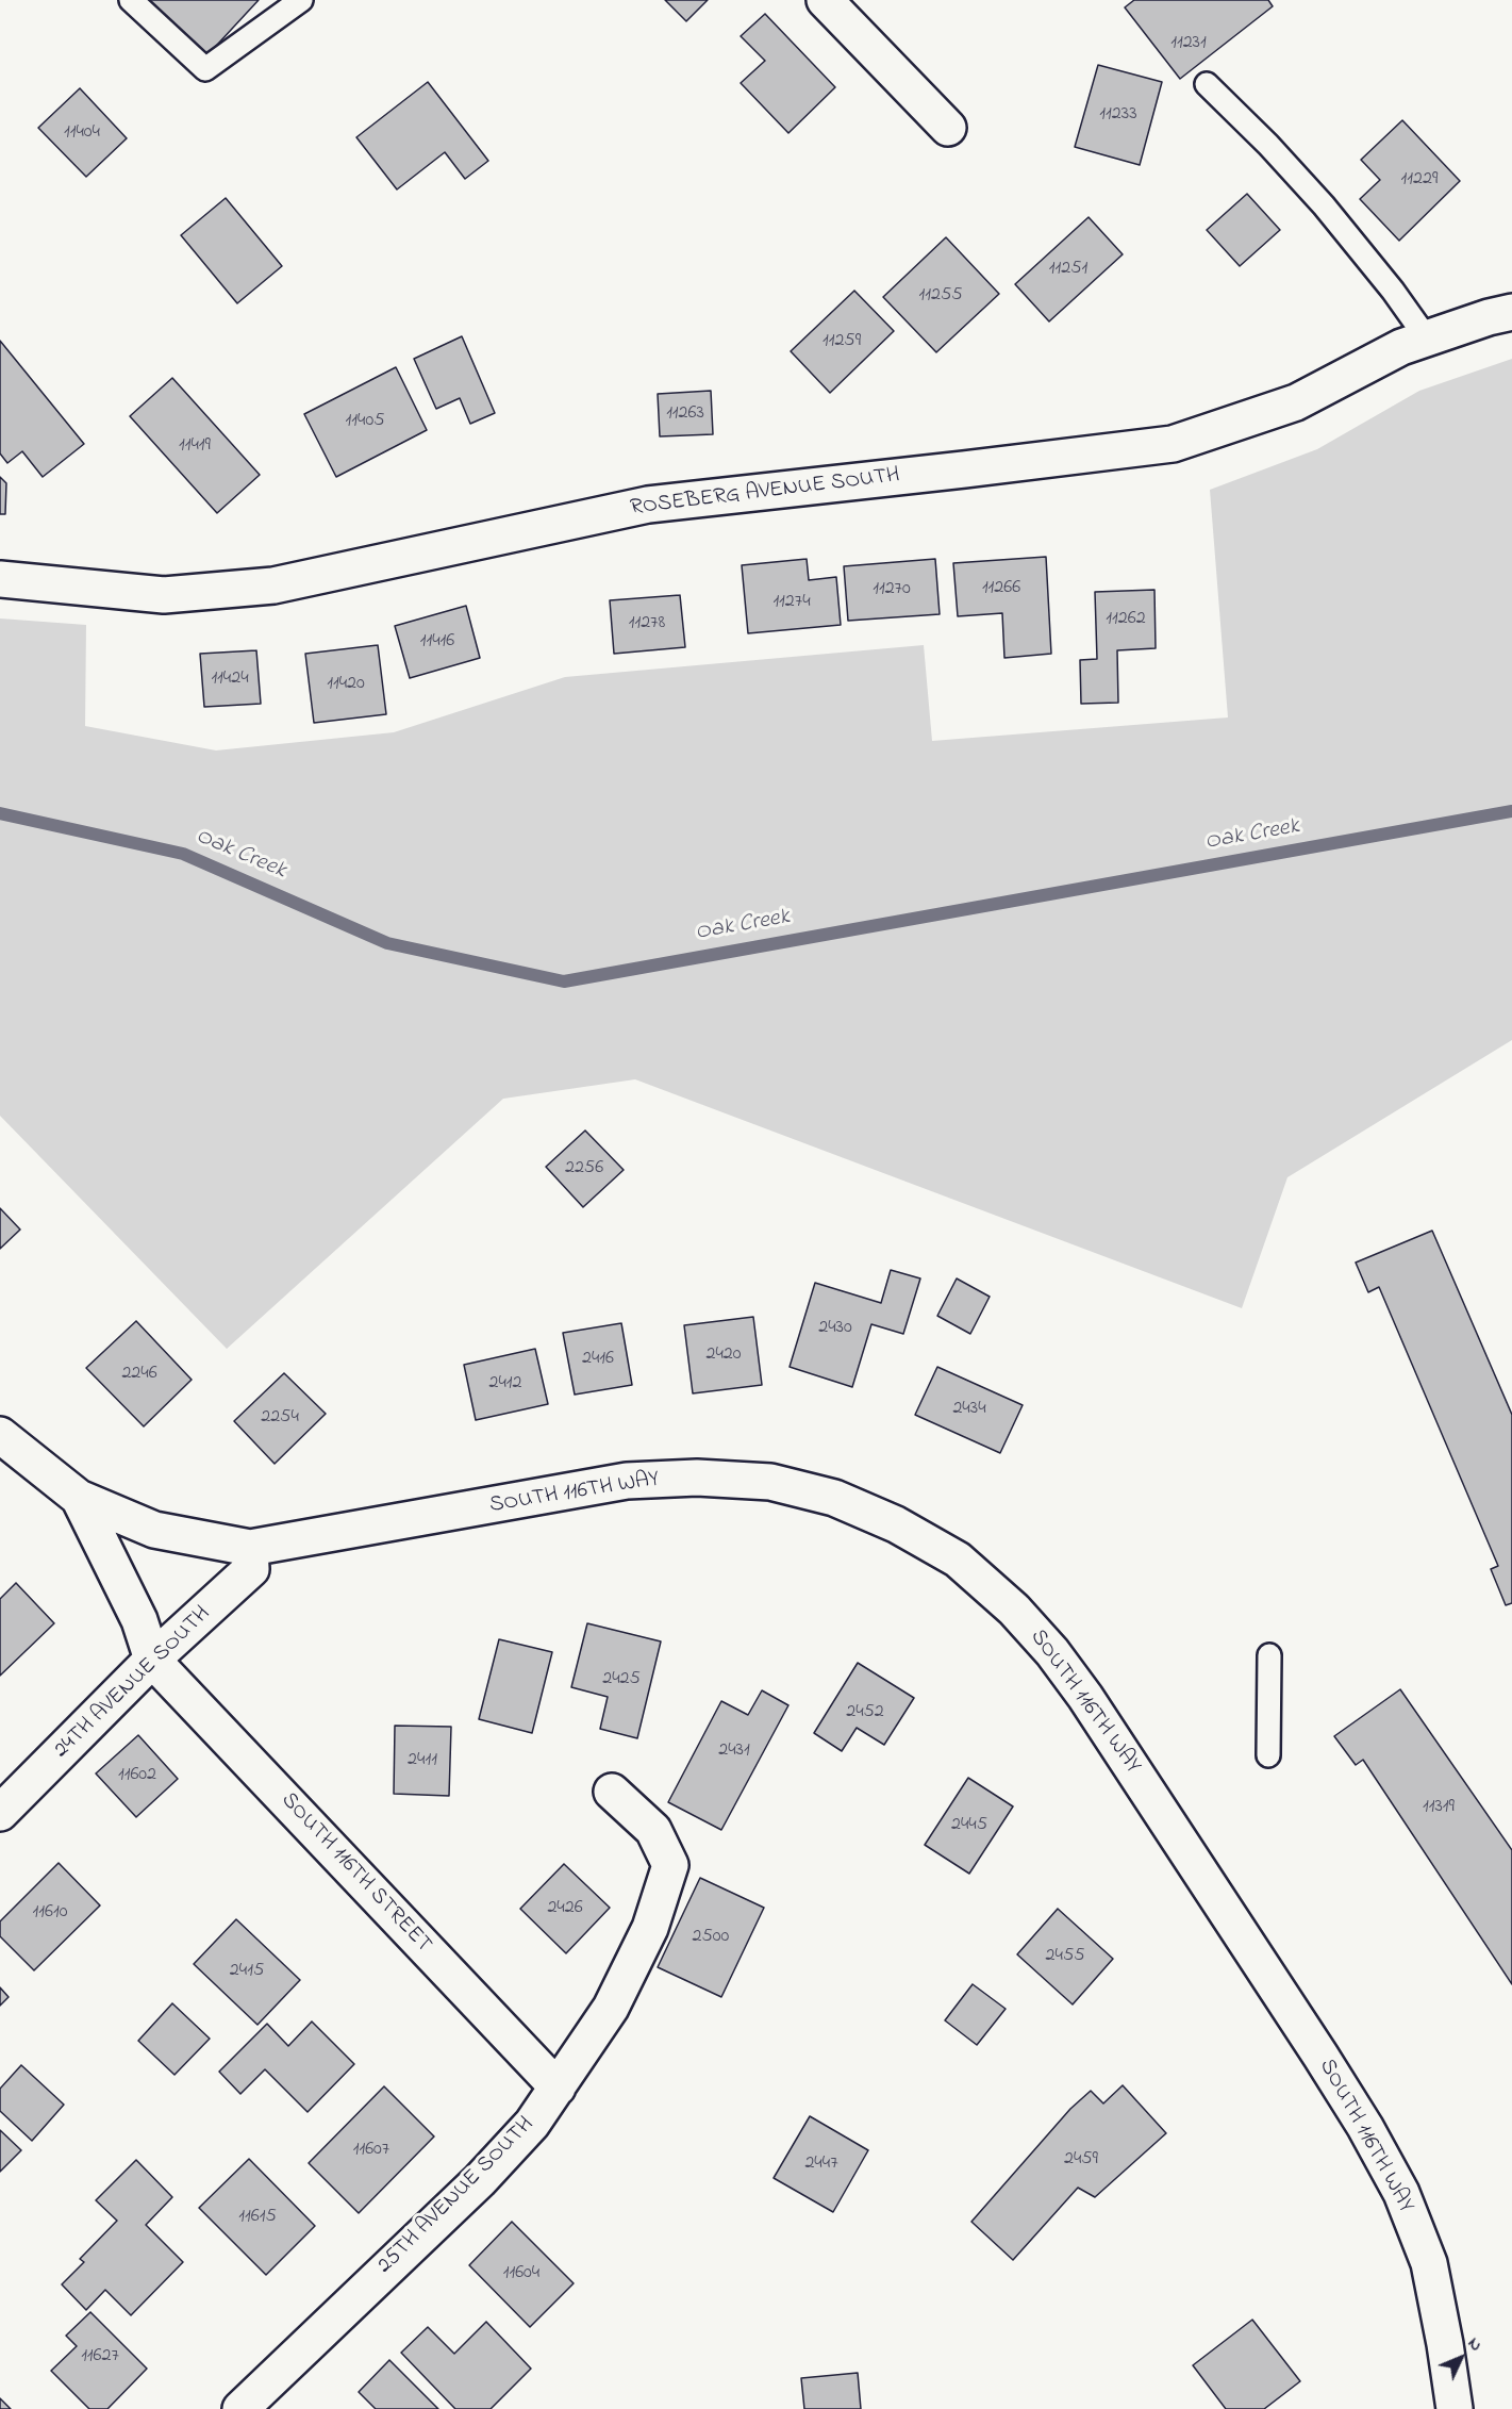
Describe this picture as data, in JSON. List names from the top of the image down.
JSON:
{
  "streets": {
    "street": [
      "ROSEBERG AVENUE SOUTH",
      "SOUTH 116TH WAY",
      "24TH AVENUE SOUTH",
      "SOUTH 116TH STREET",
      "25TH AVENUE SOUTH"
    ]
  },
  "crossings": [
    ["SOUTH 116TH WAY", "24TH AVENUE SOUTH"],
    ["24TH AVENUE SOUTH", "SOUTH 116TH STREET"],
    ["SOUTH 116TH STREET", "25TH AVENUE SOUTH"]
  ],
  "water": ["Oak Creek"],
  "house_numbers": [
    "11231",
    "11233",
    "11404",
    "11229",
    "11251",
    "11255",
    "11259",
    "11263",
    "11405",
    "11419",
    "11266",
    "11270",
    "11274",
    "11262",
    "11278",
    "11416",
    "11424",
    "11420",
    "2256",
    "2430",
    "2420",
    "2416",
    "2246",
    "2412",
    "2434",
    "2254",
    "2425",
    "2452",
    "2431",
    "2411",
    "11602",
    "11319",
    "2445",
    "2426",
    "11610",
    "2500",
    "2455",
    "2415",
    "11607",
    "2459",
    "2447",
    "11615",
    "11604",
    "11627"
  ],
  "north": "top right"
}
